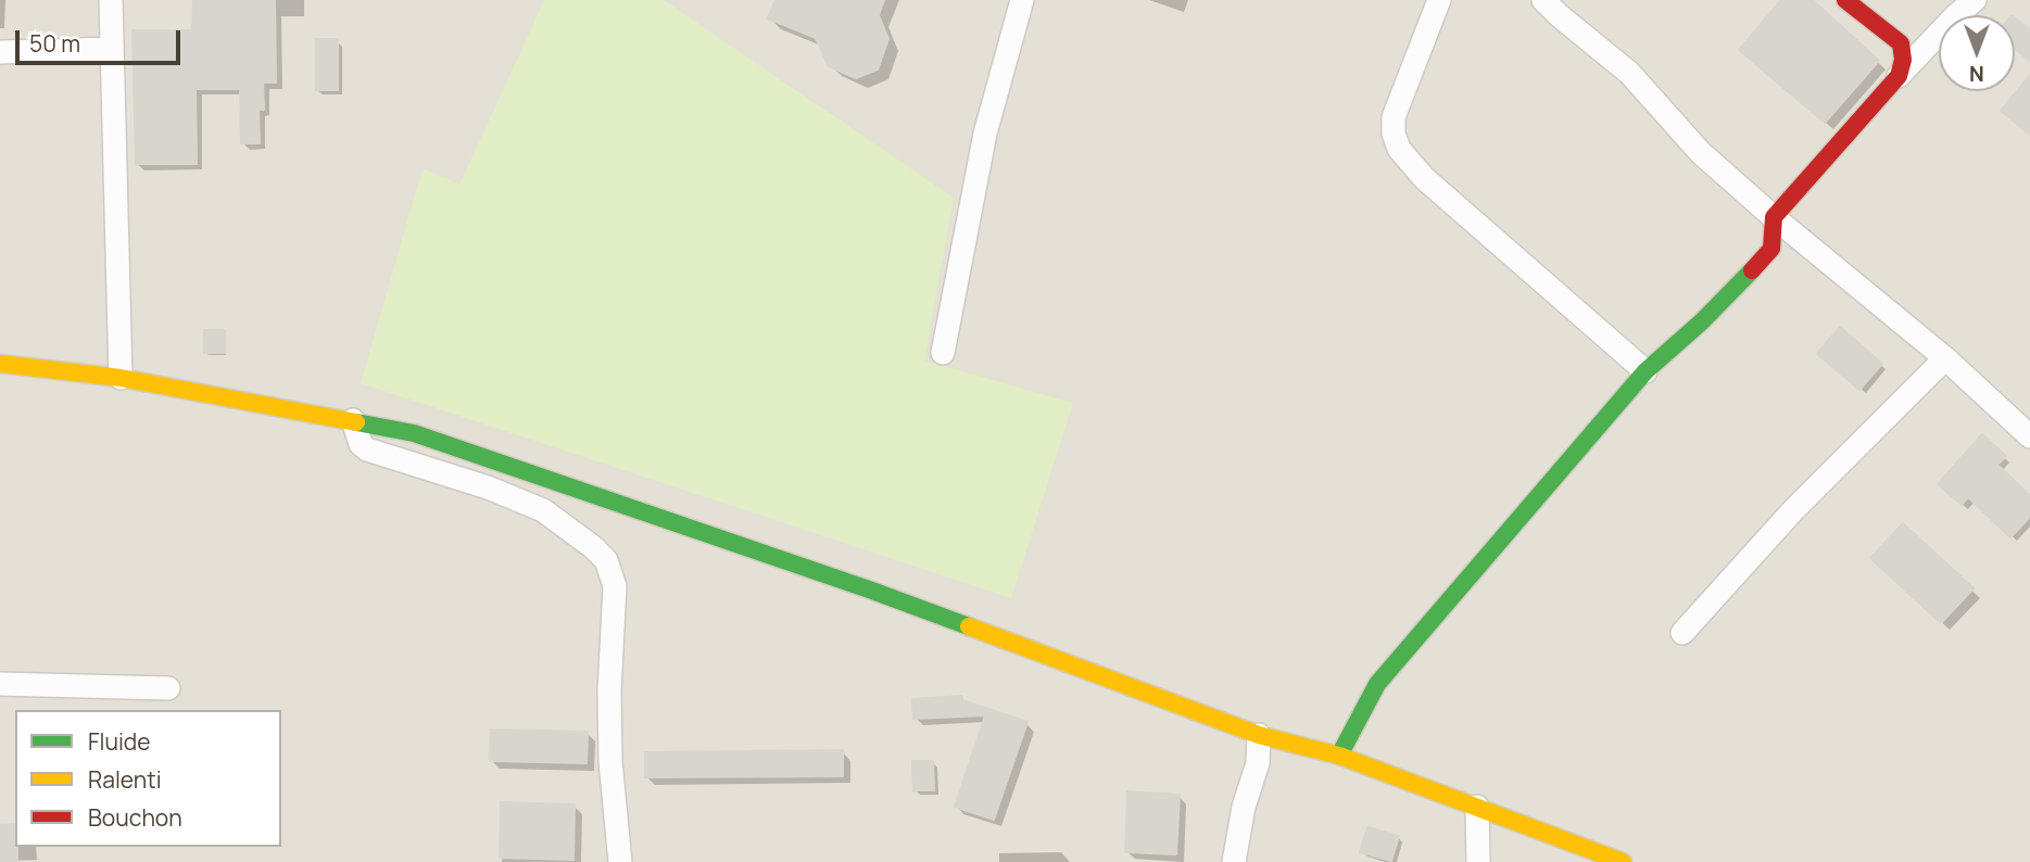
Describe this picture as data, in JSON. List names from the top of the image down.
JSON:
{
  "legend": ["Fluide", "Ralenti", "Bouchon"],
  "scale_bar": "50 m",
  "north": "bottom"
}
